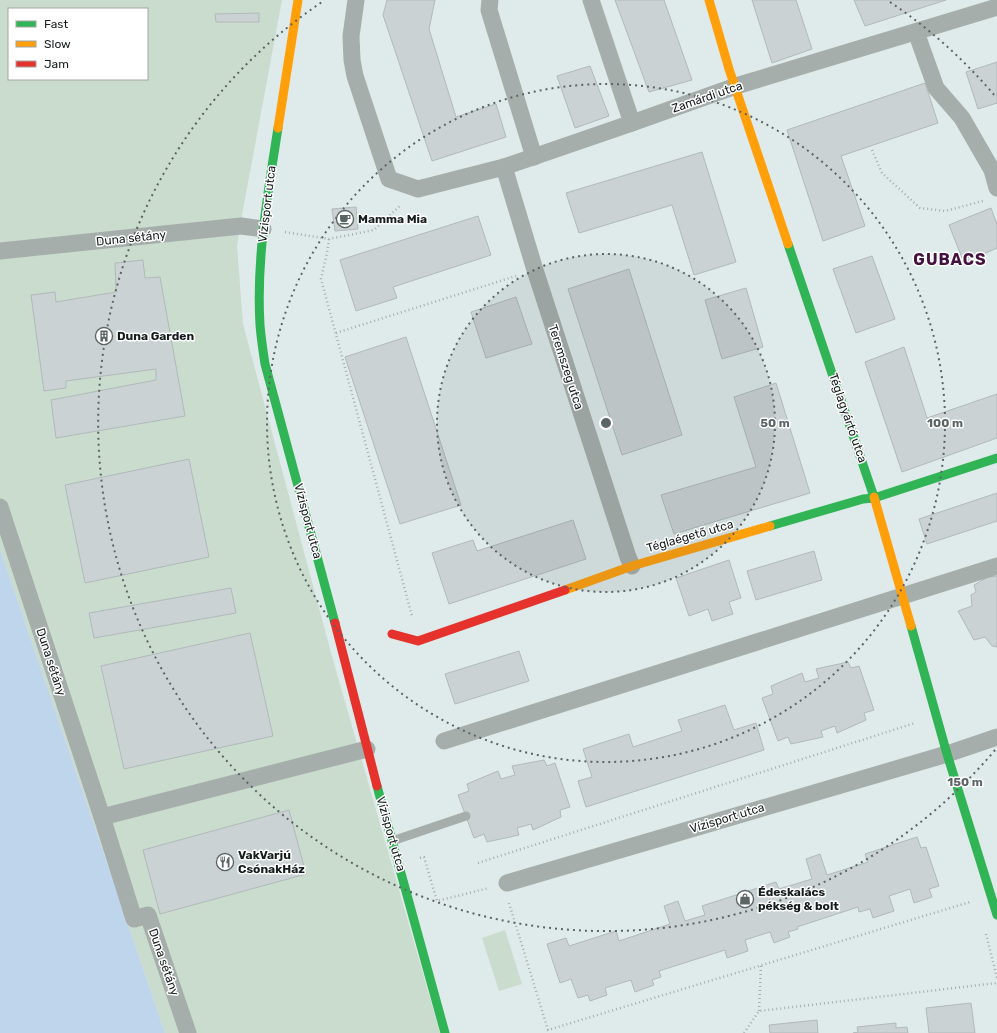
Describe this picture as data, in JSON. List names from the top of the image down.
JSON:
{
  "streets": {
    "street": [
      "Zamárdi utca",
      "Vízisport utca",
      "Duna sétány",
      "Teremszeg utca",
      "Téglagyártó utca",
      "Téglaégető utca"
    ]
  },
  "crossings": [
    ["Zamárdi utca", "Teremszeg utca"],
    ["Zamárdi utca", "Téglagyártó utca"],
    ["Vízisport utca", "Duna sétány"],
    ["Vízisport utca", "Téglagyártó utca"],
    ["Teremszeg utca", "Téglaégető utca"],
    ["Téglagyártó utca", "Téglaégető utca"]
  ],
  "districts": ["GUBACS"],
  "places": {
    "cafe": ["Mamma Mia"],
    "building": ["Duna Garden"],
    "restaurant": ["VakVarjú CsónakHáz"],
    "shop": ["Édeskalács pékség & bolt"]
  },
  "legend": ["Fast", "Slow", "Jam"],
  "rings": ["50 m", "100 m", "150 m"]
}
